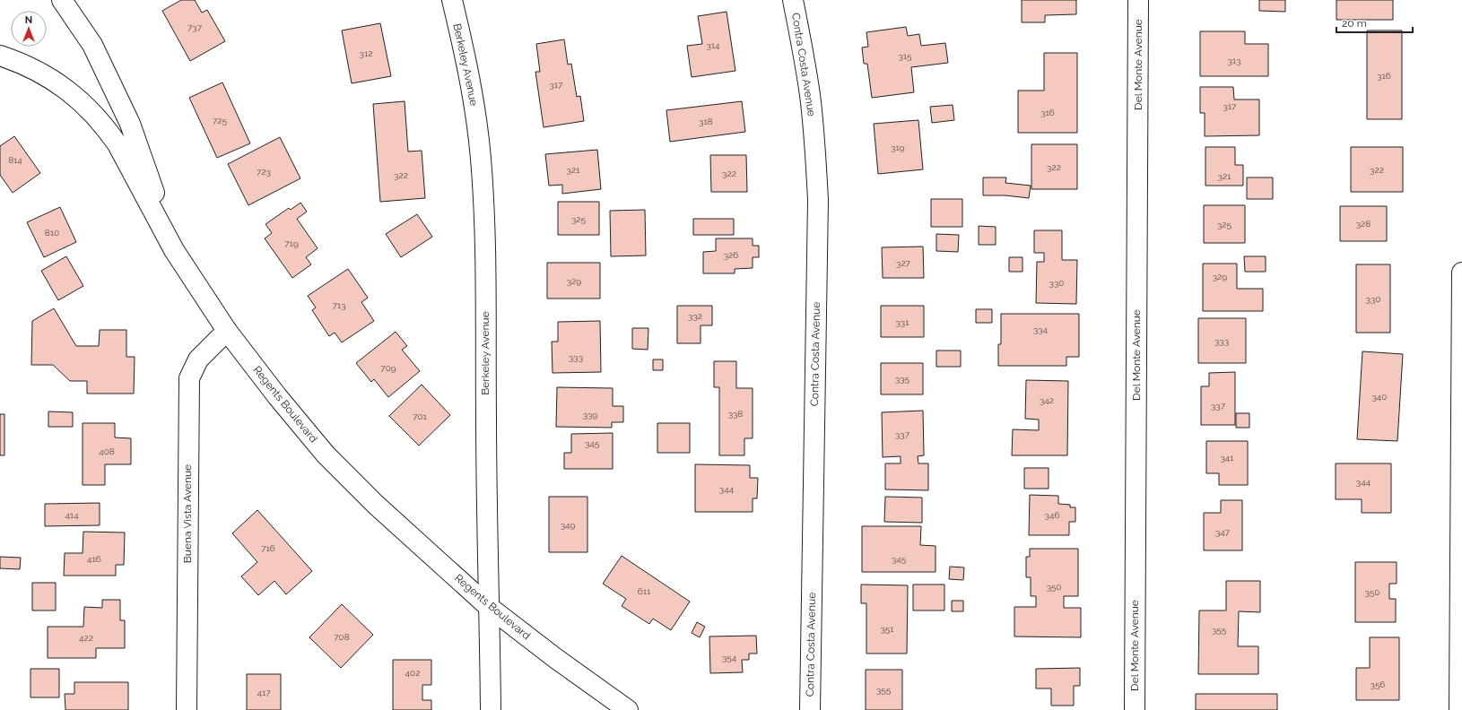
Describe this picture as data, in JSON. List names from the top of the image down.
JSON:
{
  "streets": {
    "street": [
      "Berkeley Avenue",
      "Contra Costa Avenue",
      "Del Monte Avenue",
      "Regents Boulevard",
      "Buena Vista Avenue"
    ]
  },
  "crossings": [
    ["Berkeley Avenue", "Regents Boulevard"],
    ["Regents Boulevard", "Buena Vista Avenue"]
  ],
  "house_numbers": [
    "737",
    "314",
    "312",
    "315",
    "313",
    "316",
    "317",
    "317",
    "316",
    "725",
    "318",
    "319",
    "814",
    "322",
    "321",
    "322",
    "723",
    "322",
    "322",
    "321",
    "325",
    "328",
    "325",
    "810",
    "719",
    "326",
    "327",
    "329",
    "329",
    "330",
    "330",
    "713",
    "332",
    "331",
    "334",
    "333",
    "333",
    "709",
    "335",
    "340",
    "342",
    "337",
    "338",
    "339",
    "701",
    "337",
    "345",
    "408",
    "341",
    "344",
    "344",
    "414",
    "346",
    "349",
    "347",
    "716",
    "416",
    "345",
    "350",
    "611",
    "350",
    "351",
    "355",
    "708",
    "422",
    "354",
    "402",
    "356",
    "355",
    "417"
  ],
  "scale_bar": "20 m",
  "north": "top"
}
